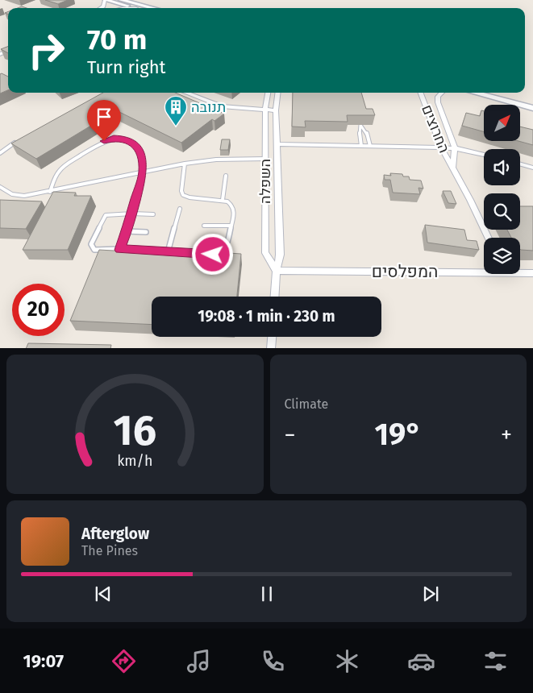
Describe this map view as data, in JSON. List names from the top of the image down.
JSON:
{
  "streets": {
    "street": ["החרוצים", "השפלה", "המפלסים"]
  },
  "crossings": [
    ["השפלה", "המפלסים"]
  ],
  "places": {
    "building": ["תנובה"]
  },
  "north": "top right",
  "page": {
    "turn": ["70 m", "Turn right"],
    "limit": "20",
    "trip": "19:08 · 1 min · 230 m",
    "tile": "Climate",
    "heat": ["−", "19°", "+"],
    "song": ["Afterglow", "The Pines"],
    "tabs": "19:07",
    "gauge": ["16", "km/h"]
  }
}
